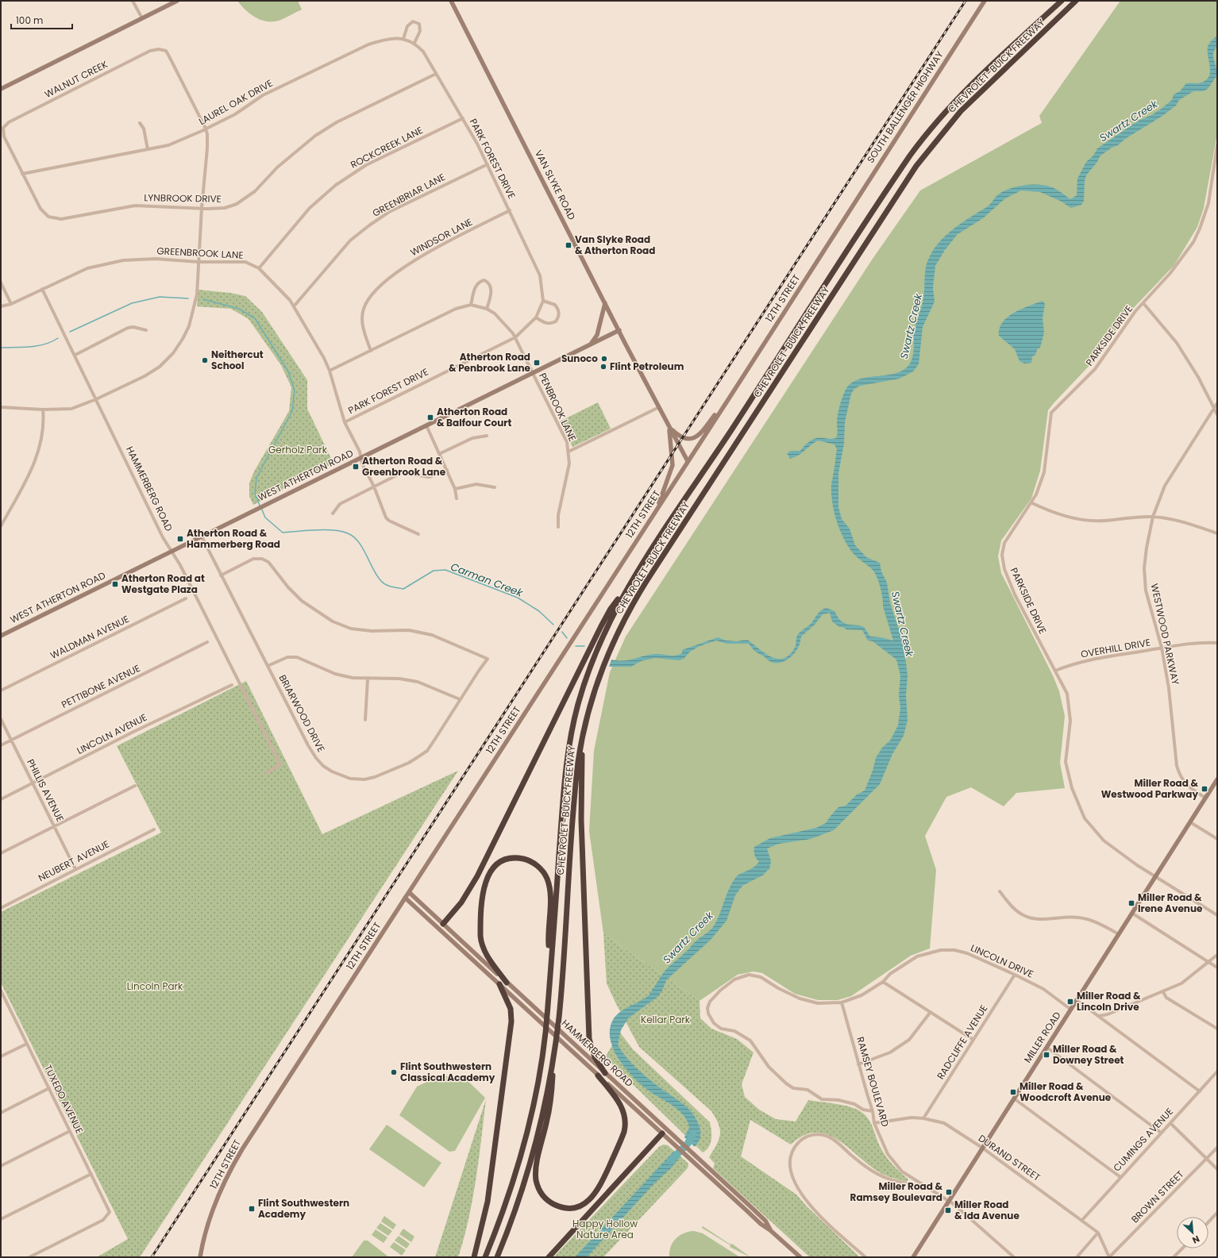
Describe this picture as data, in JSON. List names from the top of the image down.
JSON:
{
  "streets": {
    "highway": ["CHEVROLET-BUICK FREEWAY"],
    "street": [
      "WALNUT CREEK",
      "LAUREL OAK DRIVE",
      "SOUTH BALLENGER HIGHWAY",
      "ROCKCREEK LANE",
      "PARK FOREST DRIVE",
      "VAN SLYKE ROAD",
      "GREENBRIAR LANE",
      "LYNBROOK DRIVE",
      "WINDSOR LANE",
      "GREENBROOK LANE",
      "12TH STREET",
      "PARKSIDE DRIVE",
      "PENBROOK LANE",
      "WEST ATHERTON ROAD",
      "HAMMERBERG ROAD",
      "WESTWOOD PARKWAY",
      "WALDMAN AVENUE",
      "OVERHILL DRIVE",
      "PETTIBONE AVENUE",
      "BRIARWOOD DRIVE",
      "LINCOLN AVENUE",
      "PHILLIS AVENUE",
      "NEUBERT AVENUE",
      "LINCOLN DRIVE",
      "MILLER ROAD",
      "RADCLIFFE AVENUE",
      "RAMSEY BOULEVARD",
      "TUXEDO AVENUE",
      "CUMINGS AVENUE",
      "DURAND STREET",
      "BROWN STREET"
    ]
  },
  "crossings": [
    ["WALNUT CREEK", "LAUREL OAK DRIVE"],
    ["WALNUT CREEK", "LYNBROOK DRIVE"],
    ["LAUREL OAK DRIVE", "PARK FOREST DRIVE"],
    ["LAUREL OAK DRIVE", "LYNBROOK DRIVE"],
    ["SOUTH BALLENGER HIGHWAY", "12TH STREET"],
    ["ROCKCREEK LANE", "PARK FOREST DRIVE"],
    ["ROCKCREEK LANE", "GREENBROOK LANE"],
    ["PARK FOREST DRIVE", "GREENBRIAR LANE"],
    ["PARK FOREST DRIVE", "LYNBROOK DRIVE"],
    ["PARK FOREST DRIVE", "WINDSOR LANE"],
    ["PARK FOREST DRIVE", "GREENBROOK LANE"],
    ["PARK FOREST DRIVE", "PENBROOK LANE"],
    ["VAN SLYKE ROAD", "12TH STREET"],
    ["VAN SLYKE ROAD", "WEST ATHERTON ROAD"],
    ["GREENBRIAR LANE", "GREENBROOK LANE"],
    ["WINDSOR LANE", "PENBROOK LANE"],
    ["GREENBROOK LANE", "PENBROOK LANE"],
    ["GREENBROOK LANE", "WEST ATHERTON ROAD"],
    ["GREENBROOK LANE", "HAMMERBERG ROAD"],
    ["12TH STREET", "HAMMERBERG ROAD"],
    ["PARKSIDE DRIVE", "OVERHILL DRIVE"],
    ["PARKSIDE DRIVE", "MILLER ROAD"],
    ["PENBROOK LANE", "WEST ATHERTON ROAD"],
    ["WEST ATHERTON ROAD", "HAMMERBERG ROAD"],
    ["WEST ATHERTON ROAD", "BRIARWOOD DRIVE"],
    ["WESTWOOD PARKWAY", "OVERHILL DRIVE"],
    ["WESTWOOD PARKWAY", "MILLER ROAD"],
    ["PETTIBONE AVENUE", "PHILLIS AVENUE"],
    ["LINCOLN AVENUE", "PHILLIS AVENUE"],
    ["PHILLIS AVENUE", "NEUBERT AVENUE"],
    ["LINCOLN DRIVE", "MILLER ROAD"],
    ["LINCOLN DRIVE", "RADCLIFFE AVENUE"],
    ["LINCOLN DRIVE", "RAMSEY BOULEVARD"],
    ["MILLER ROAD", "RAMSEY BOULEVARD"],
    ["MILLER ROAD", "DURAND STREET"],
    ["RADCLIFFE AVENUE", "DURAND STREET"],
    ["RAMSEY BOULEVARD", "DURAND STREET"],
    ["CUMINGS AVENUE", "DURAND STREET"],
    ["DURAND STREET", "BROWN STREET"]
  ],
  "water": ["Swartz Creek", "Carman Creek"],
  "parks": [
    "Gerholz Park",
    "Lincoln Park",
    "Kellar Park",
    "Happy Hollow Nature Area"
  ],
  "places": {
    "transit": [
      "Van Slyke Road & Atherton Road",
      "Atherton Road & Penbrook Lane",
      "Atherton Road & Balfour Court",
      "Atherton Road & Greenbrook Lane",
      "Atherton Road & Hammerberg Road",
      "Atherton Road at Westgate Plaza",
      "Miller Road & Westwood Parkway",
      "Miller Road & Irene Avenue",
      "Miller Road & Lincoln Drive",
      "Miller Road & Downey Street",
      "Miller Road & Woodcroft Avenue",
      "Miller Road & Ramsey Boulevard",
      "Flint Southwestern Academy",
      "Miller Road & Ida Avenue"
    ],
    "other": [
      "Sunoco",
      "Neithercut School",
      "Flint Petroleum",
      "Flint Southwestern Classical Academy"
    ]
  },
  "scale_bar": "100 m",
  "north": "bottom right"
}
